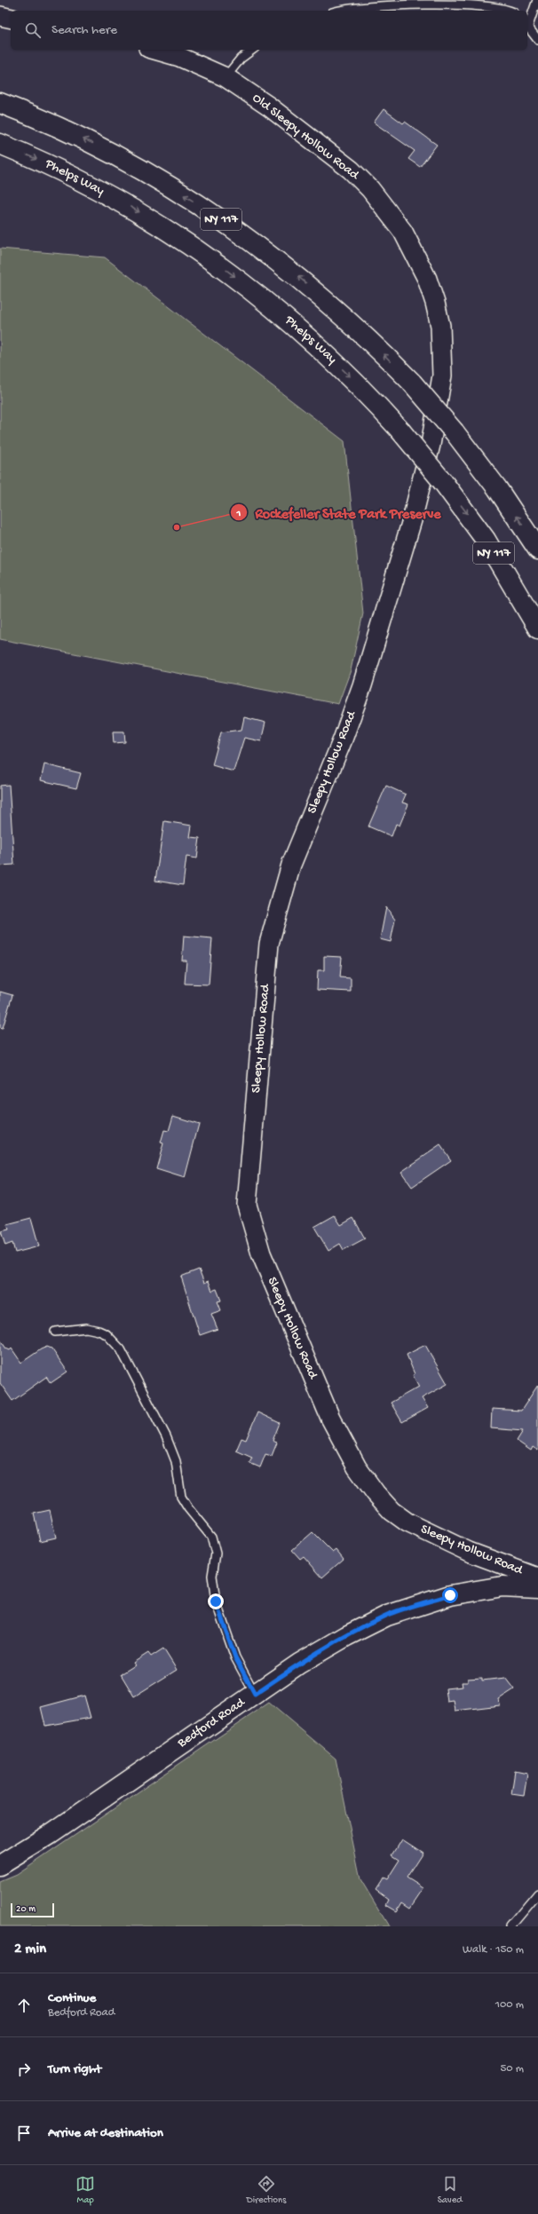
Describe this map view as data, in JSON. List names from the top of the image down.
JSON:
{
  "streets": {
    "main road": ["Phelps Way", "NY 117", "Bedford Road"],
    "street": ["Old Sleepy Hollow Road", "Sleepy Hollow Road"]
  },
  "crossings": [
    ["Old Sleepy Hollow Road", "Sleepy Hollow Road"]
  ],
  "places": ["Rockefeller State Park Preserve"],
  "scale_bar": "20 m",
  "page": {
    "search": "Search here",
    "scale": "20 m",
    "heading": ["2 min", "Walk · 150 m"],
    "list": [
      ["Continue", "Bedford Road", "100 m"],
      ["Turn right", "50 m"],
      "Arrive at destination"
    ],
    "nav": ["Map", "Directions", "Saved"]
  }
}
